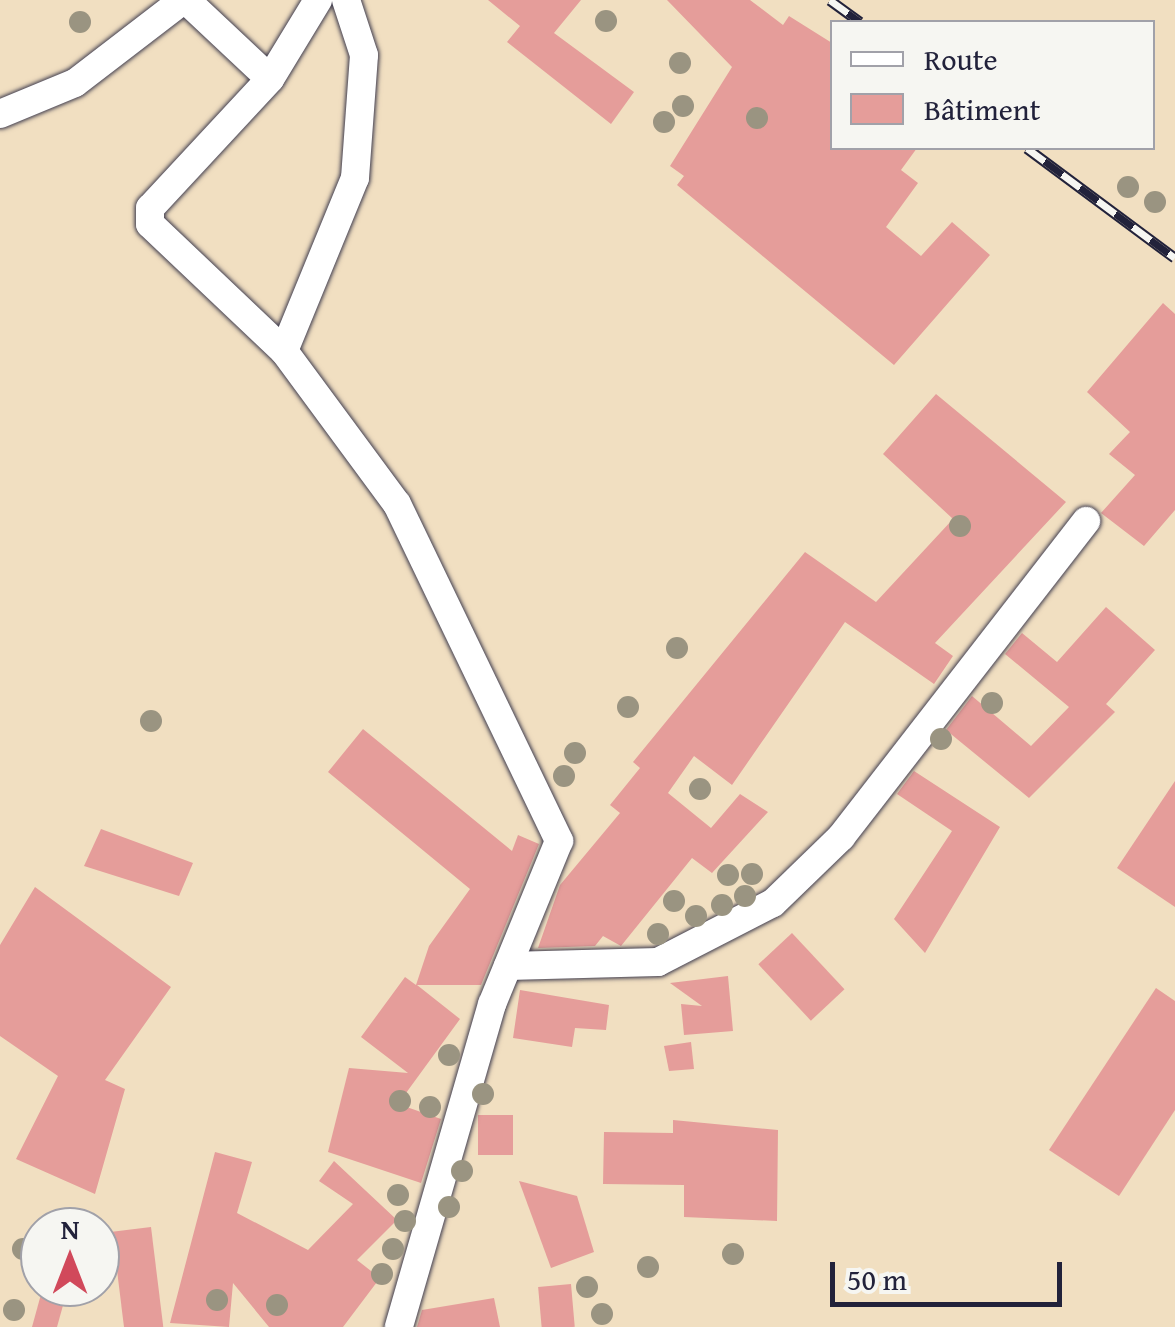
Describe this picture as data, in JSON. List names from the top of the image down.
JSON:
{
  "legend": ["Route", "Bâtiment"],
  "scale_bar": "50 m",
  "north": "top"
}
